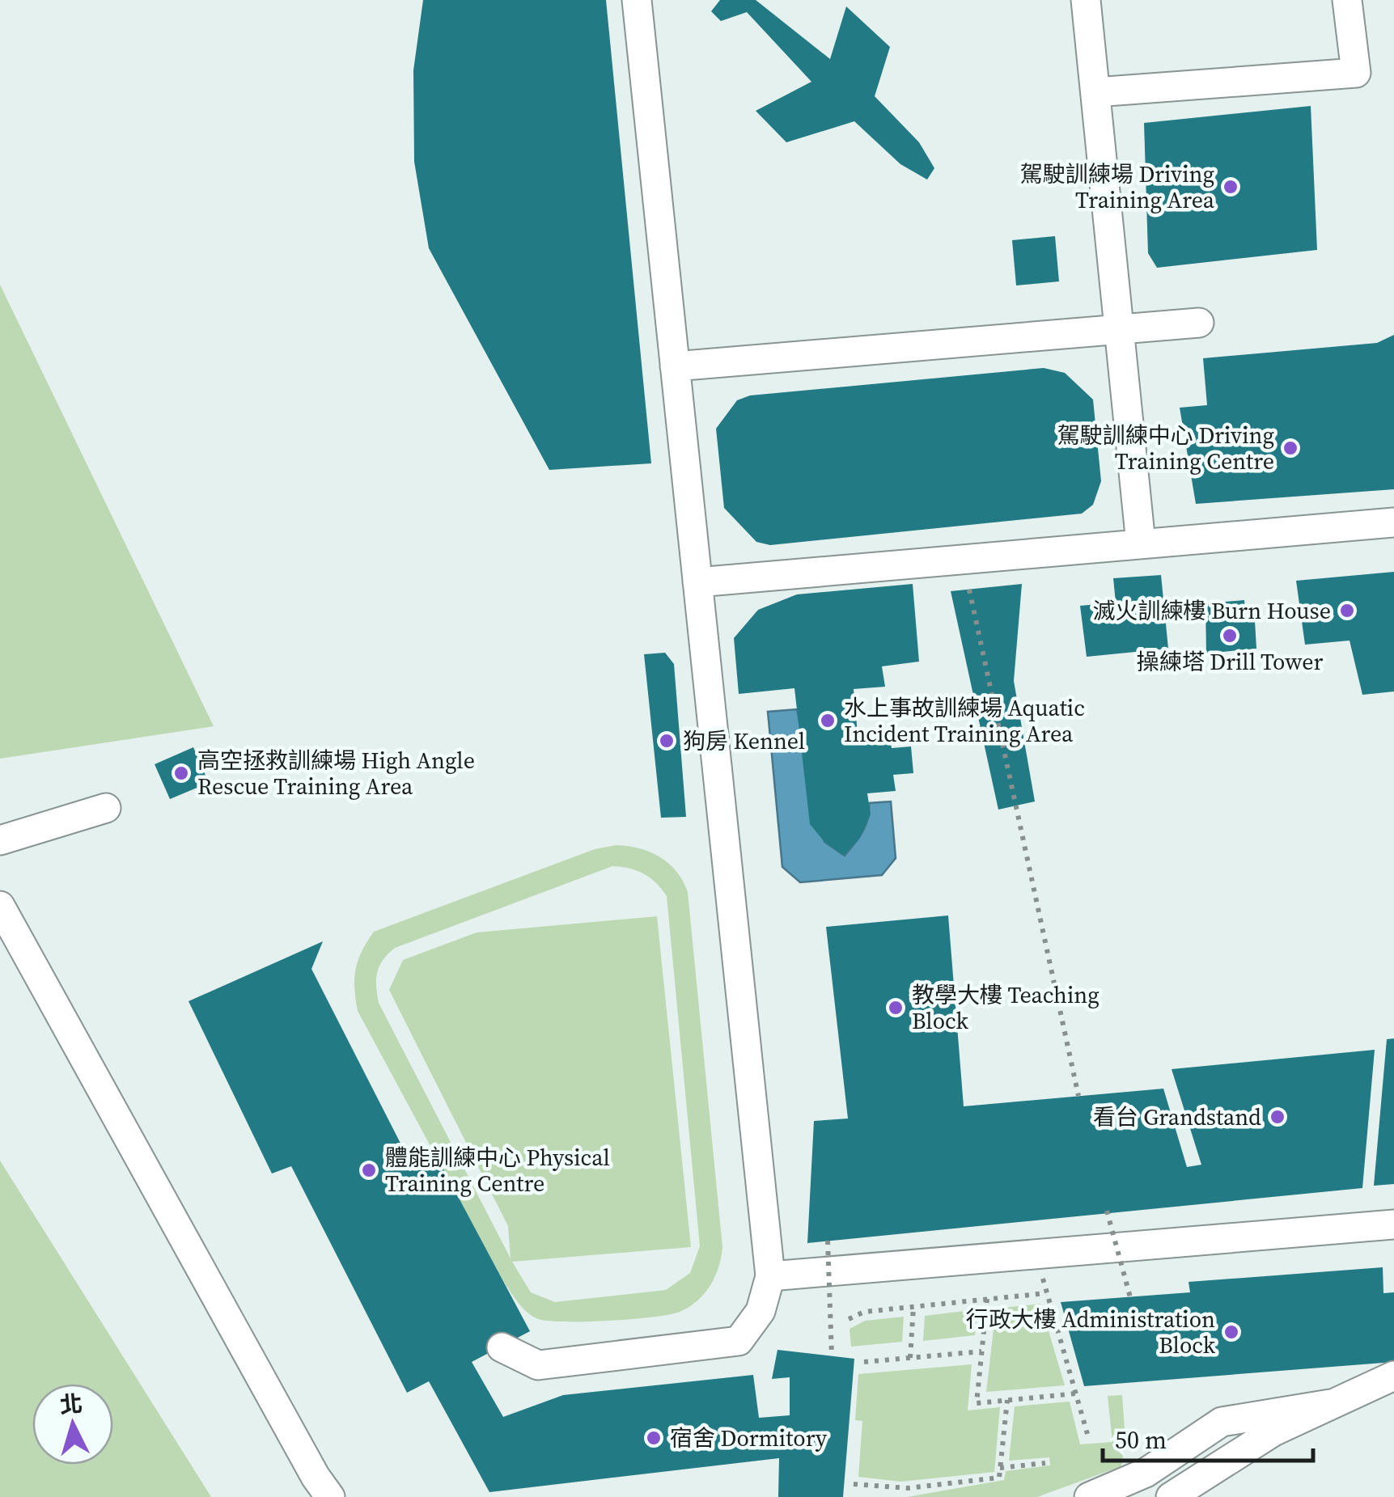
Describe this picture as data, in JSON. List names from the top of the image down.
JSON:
{
  "places": [
    "駕駛訓練場 Driving Training Area",
    "駕駛訓練中心 Driving Training Centre",
    "滅火訓練樓 Burn House",
    "操練塔 Drill Tower",
    "水上事故訓練場 Aquatic Incident Training Area",
    "狗房 Kennel",
    "高空拯救訓練場 High Angle Rescue Training Area",
    "教學大樓 Teaching Block",
    "看台 Grandstand",
    "體能訓練中心 Physical Training Centre",
    "行政大樓 Administration Block",
    "宿舍 Dormitory"
  ],
  "scale_bar": "50 m",
  "north": "top"
}
